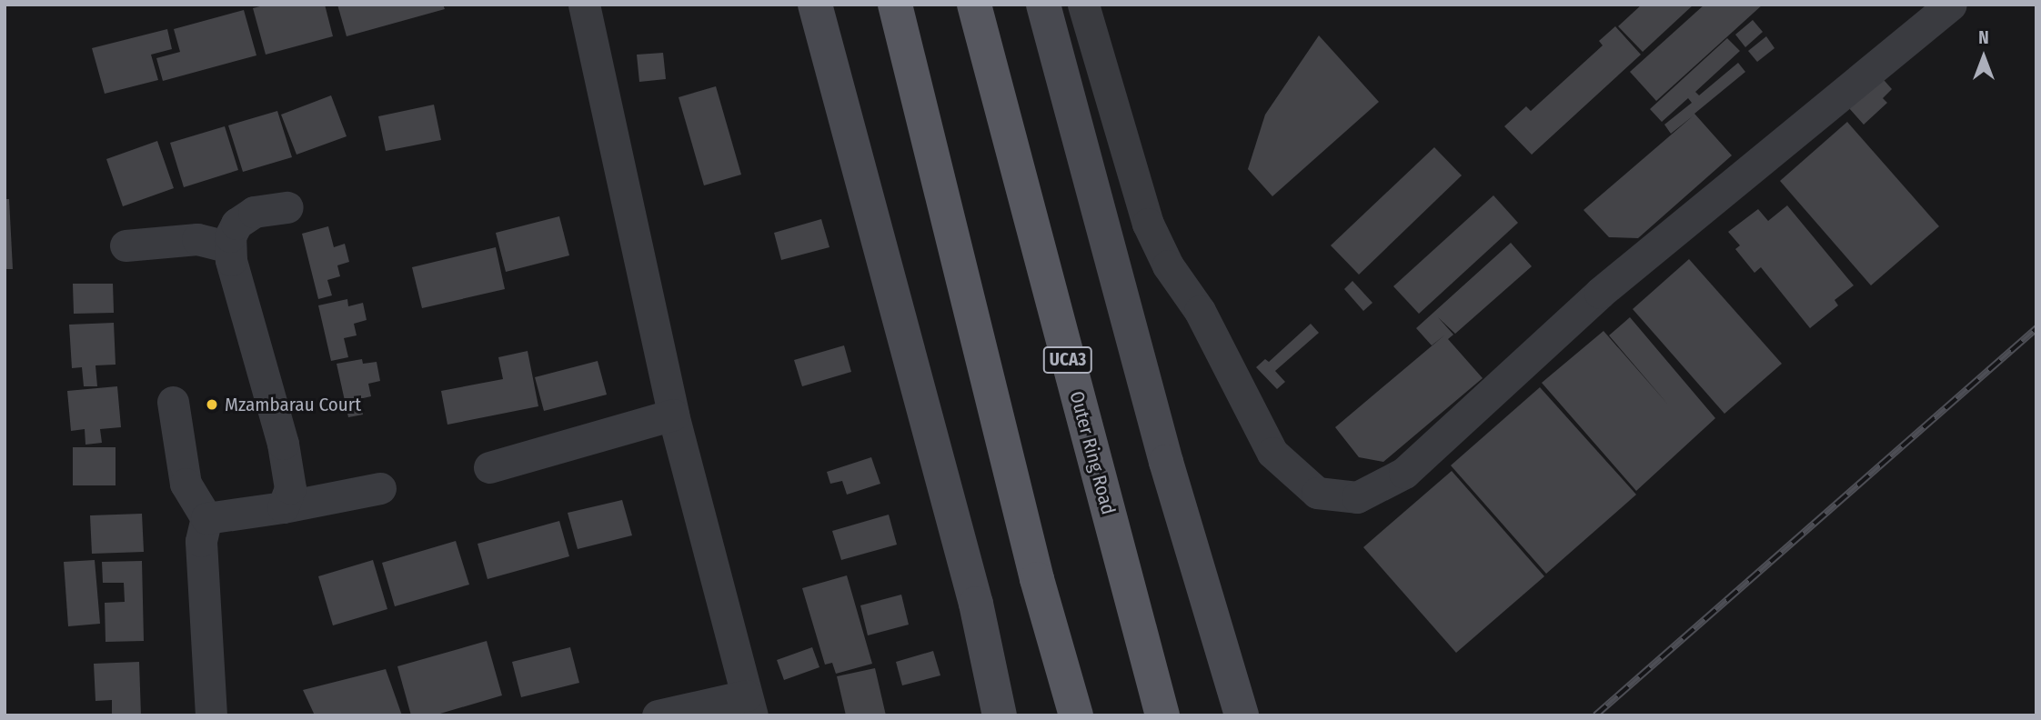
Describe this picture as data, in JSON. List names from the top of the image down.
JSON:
{
  "streets": {
    "main road": ["UCA3", "Outer Ring Road"]
  },
  "places": ["Mzambarau Court"],
  "north": "top"
}
